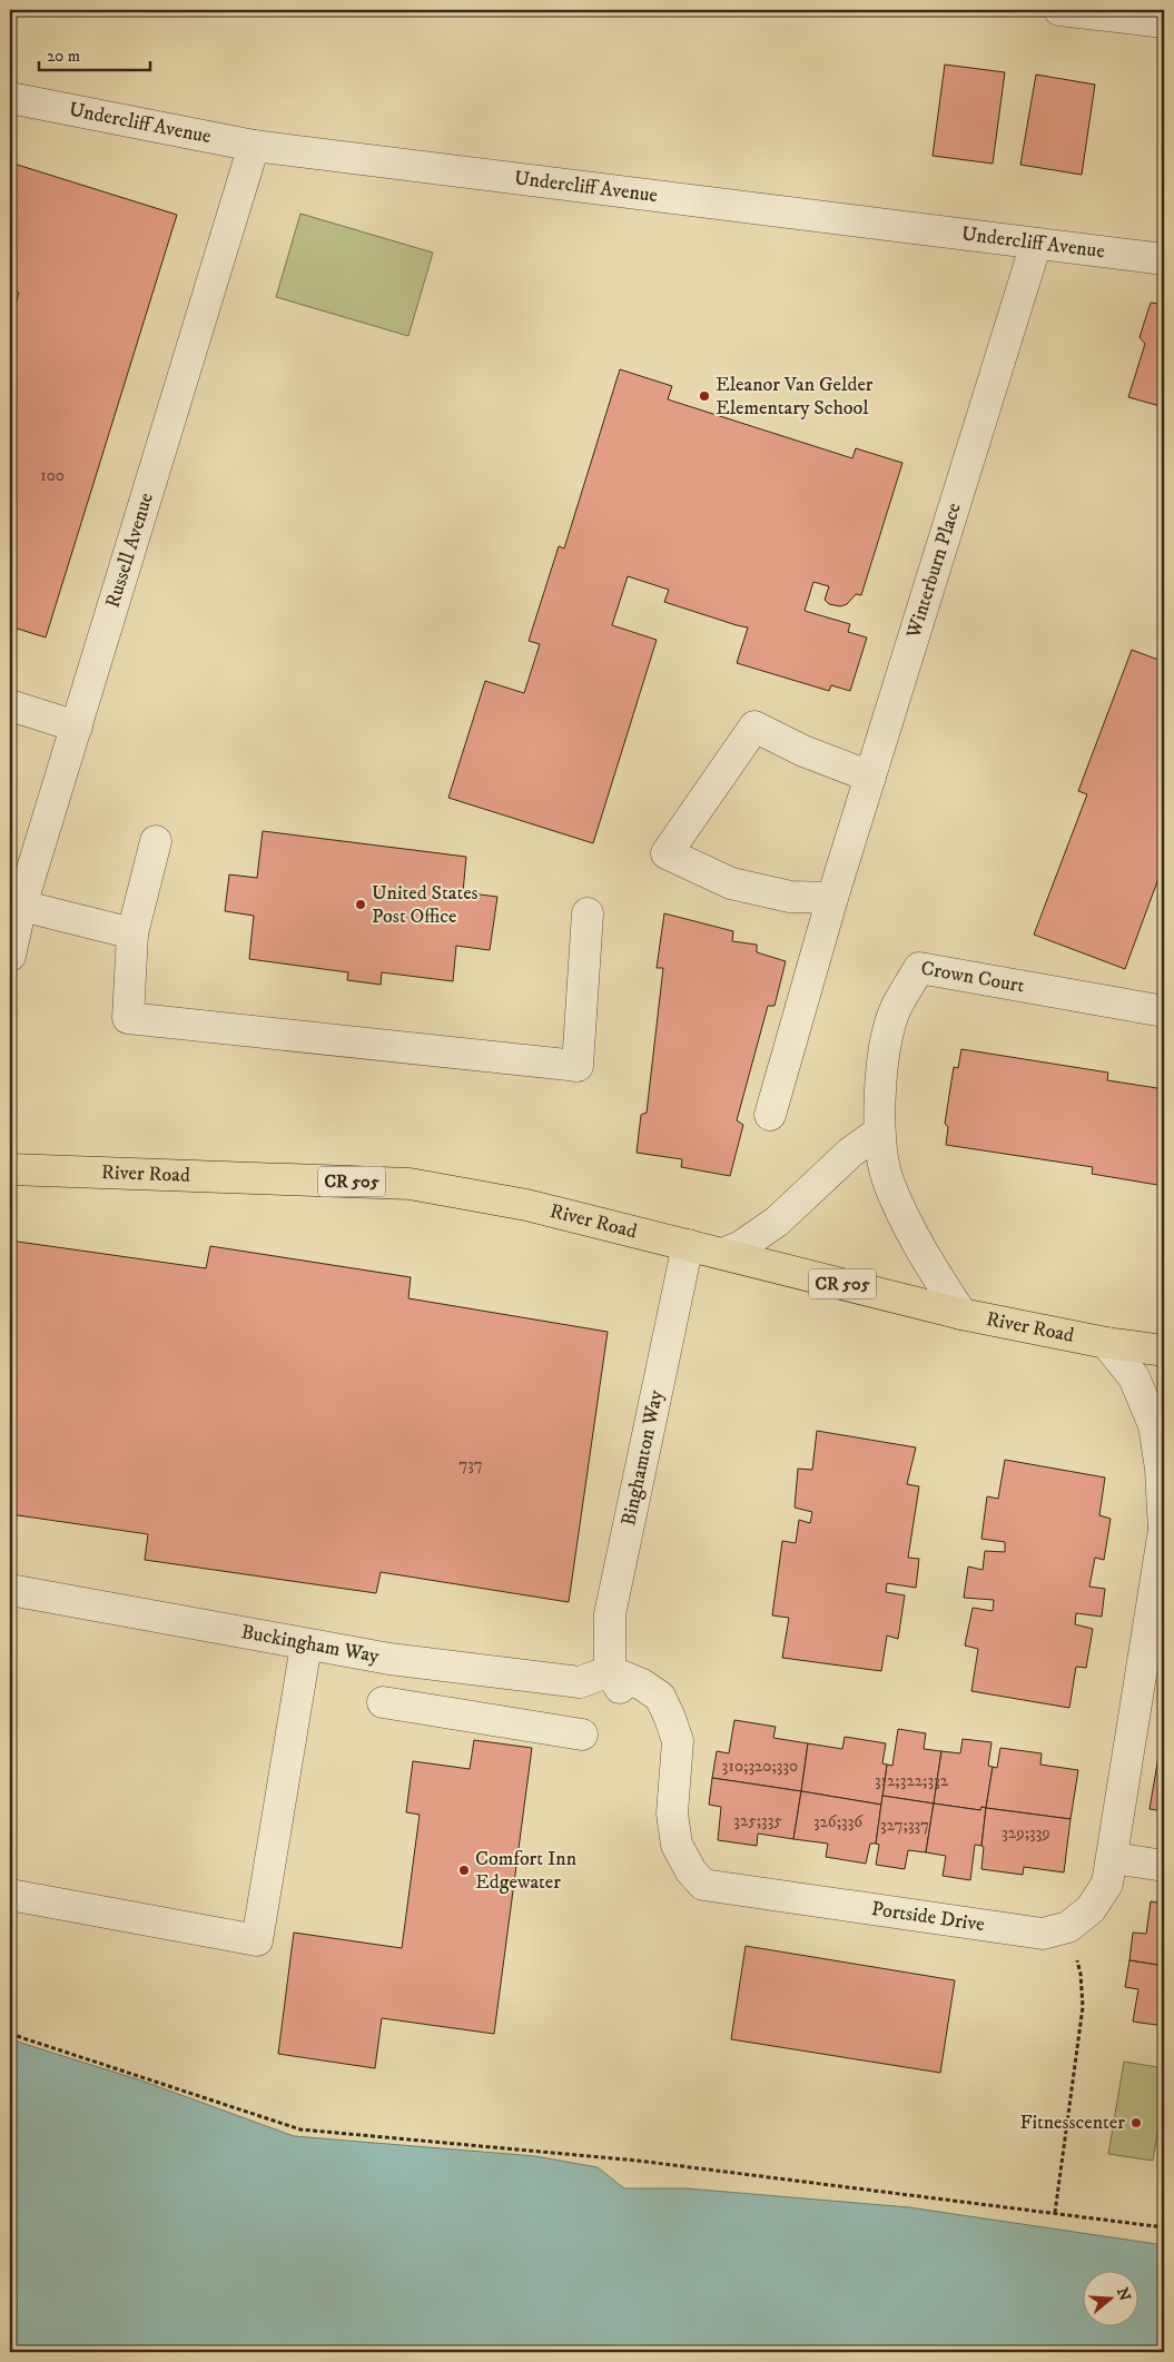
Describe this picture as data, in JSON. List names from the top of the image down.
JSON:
{
  "streets": {
    "main road": ["River Road", "CR 505"],
    "street": [
      "Undercliff Avenue",
      "Russell Avenue",
      "Winterburn Place",
      "Crown Court",
      "Binghamton Way",
      "Buckingham Way",
      "Portside Drive"
    ]
  },
  "crossings": [
    ["Undercliff Avenue", "Russell Avenue"],
    ["Undercliff Avenue", "Winterburn Place"],
    ["Crown Court", "River Road"],
    ["River Road", "Binghamton Way"],
    ["River Road", "Portside Drive"],
    ["Binghamton Way", "Buckingham Way"],
    ["Binghamton Way", "Portside Drive"],
    ["Buckingham Way", "Portside Drive"]
  ],
  "places": [
    "Eleanor Van Gelder Elementary School",
    "United States Post Office",
    "Comfort Inn Edgewater",
    "Fitnesscenter"
  ],
  "house_numbers": [
    "100",
    "737",
    "310;320;330",
    "312;322;332",
    "325;335",
    "326;336",
    "327;337",
    "329;339"
  ],
  "scale_bar": "20 m",
  "north": "right"
}
